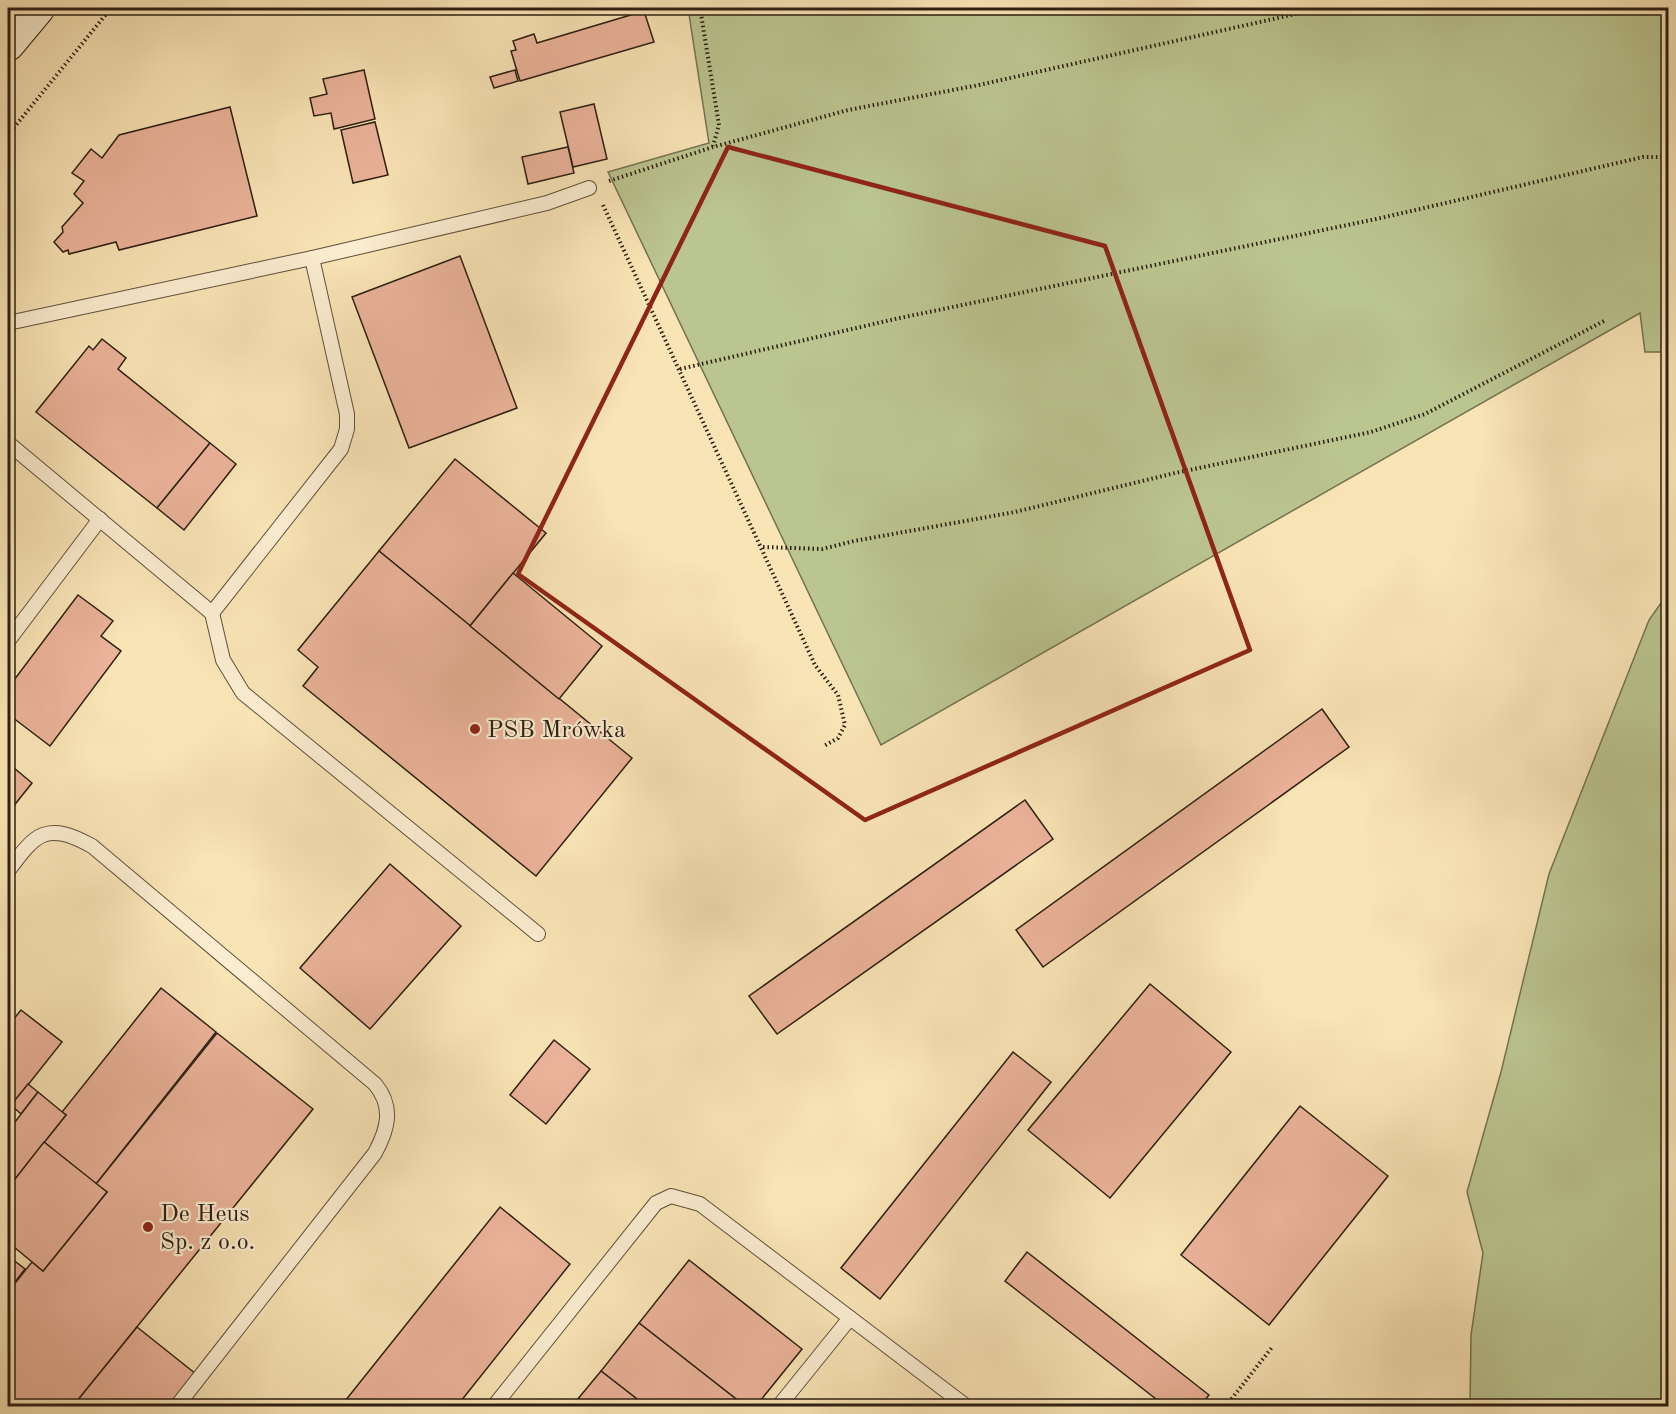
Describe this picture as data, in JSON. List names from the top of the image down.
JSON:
{
  "places": ["PSB Mrówka", "De Heus Sp. z o.o."]
}
